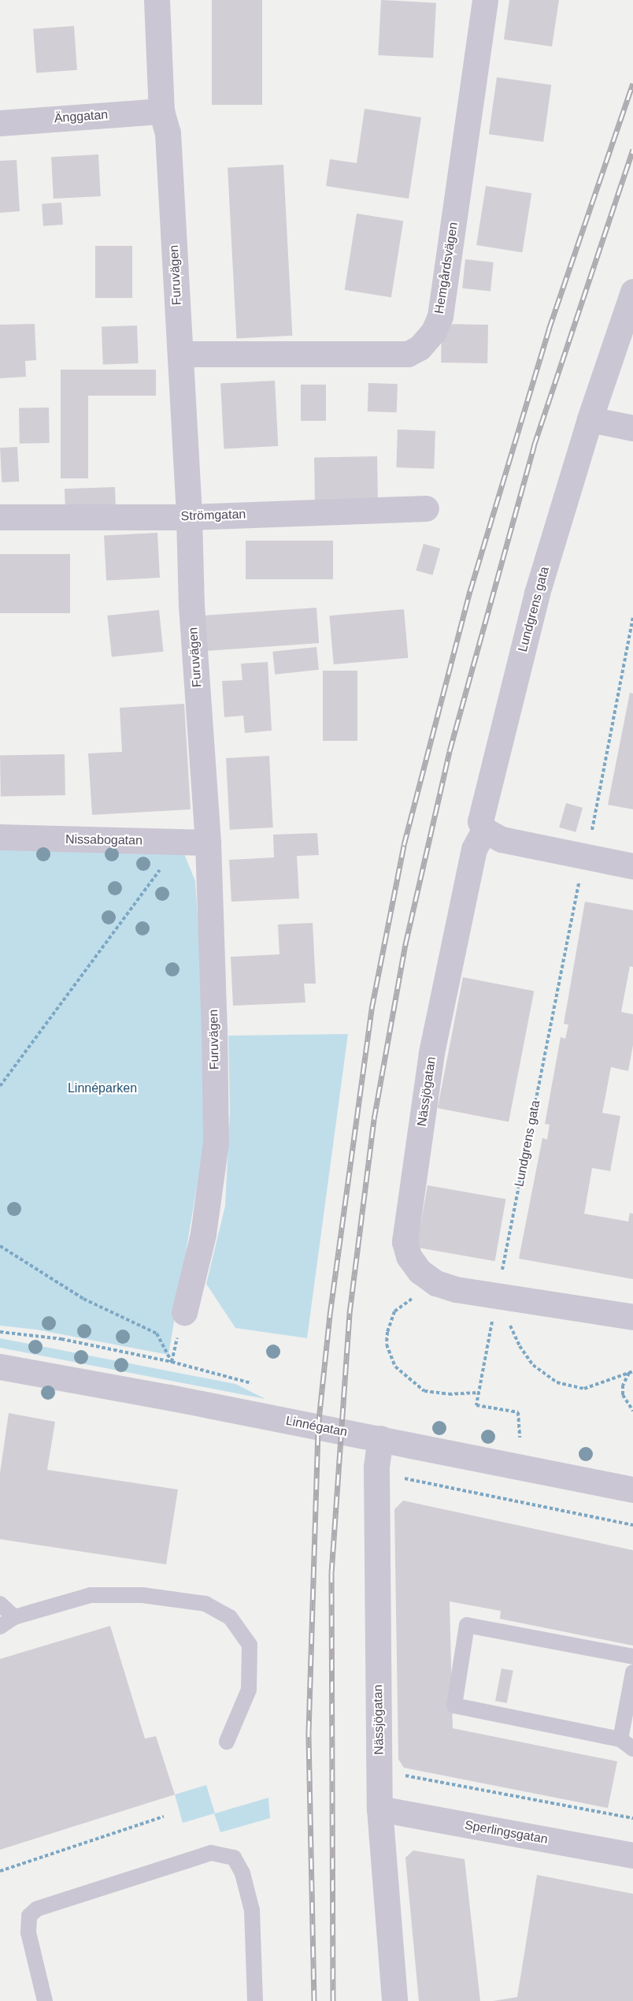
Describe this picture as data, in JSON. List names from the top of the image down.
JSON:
{
  "streets": {
    "street": [
      "Änggatan",
      "Hemgårdsvägen",
      "Furuvägen",
      "Strömgatan",
      "Lundgrens gata",
      "Nissabogatan",
      "Nässjögatan",
      "Linnégatan",
      "Sperlingsgatan"
    ]
  },
  "crossings": [
    ["Änggatan", "Furuvägen"],
    ["Hemgårdsvägen", "Furuvägen"],
    ["Furuvägen", "Strömgatan"],
    ["Furuvägen", "Nissabogatan"],
    ["Lundgrens gata", "Nässjögatan"],
    ["Nässjögatan", "Linnégatan"],
    ["Nässjögatan", "Sperlingsgatan"]
  ],
  "parks": ["Linnéparken"]
}
